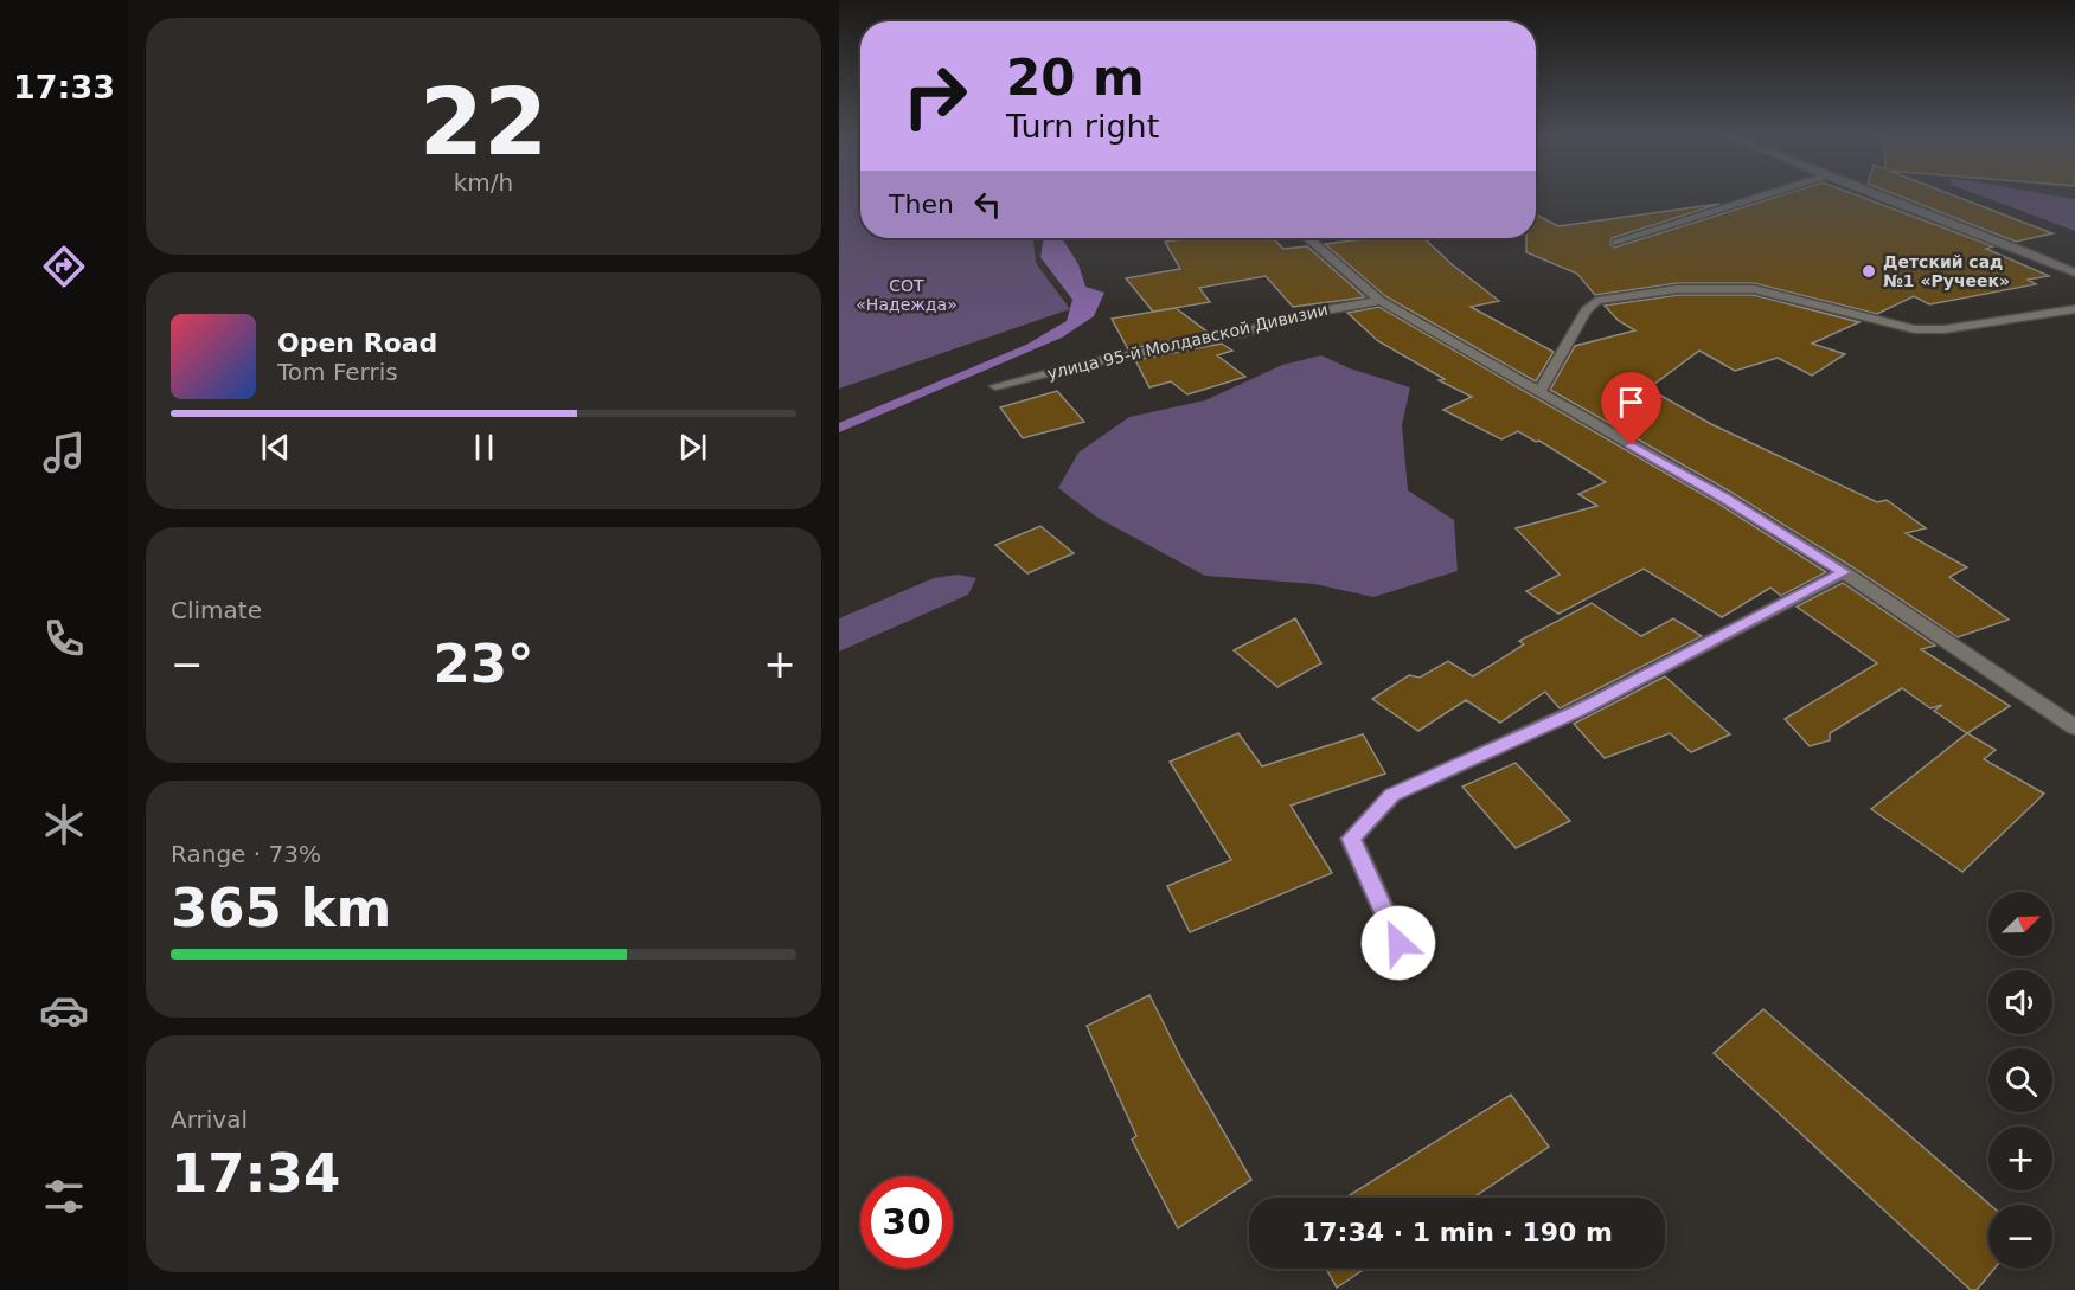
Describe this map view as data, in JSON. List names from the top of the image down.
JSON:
{
  "streets": {
    "street": ["улица 95-й Молдавской Дивизии"]
  },
  "parks": ["СОТ «Надежда»"],
  "places": ["Детский сад №1 «Ручеек»"],
  "north": "top right",
  "page": {
    "tabs": "17:33",
    "tile": [
      ["22", "km/h"],
      "Climate",
      ["Range · 73%", "365 km"],
      ["Arrival", "17:34"]
    ],
    "turn": ["20 m", "Turn right"],
    "then": "Then",
    "song": ["Open Road", "Tom Ferris"],
    "heat": ["−", "23°", "+"],
    "map_buttons": ["+", "−"],
    "limit": "30",
    "trip": "17:34 · 1 min · 190 m"
  }
}
